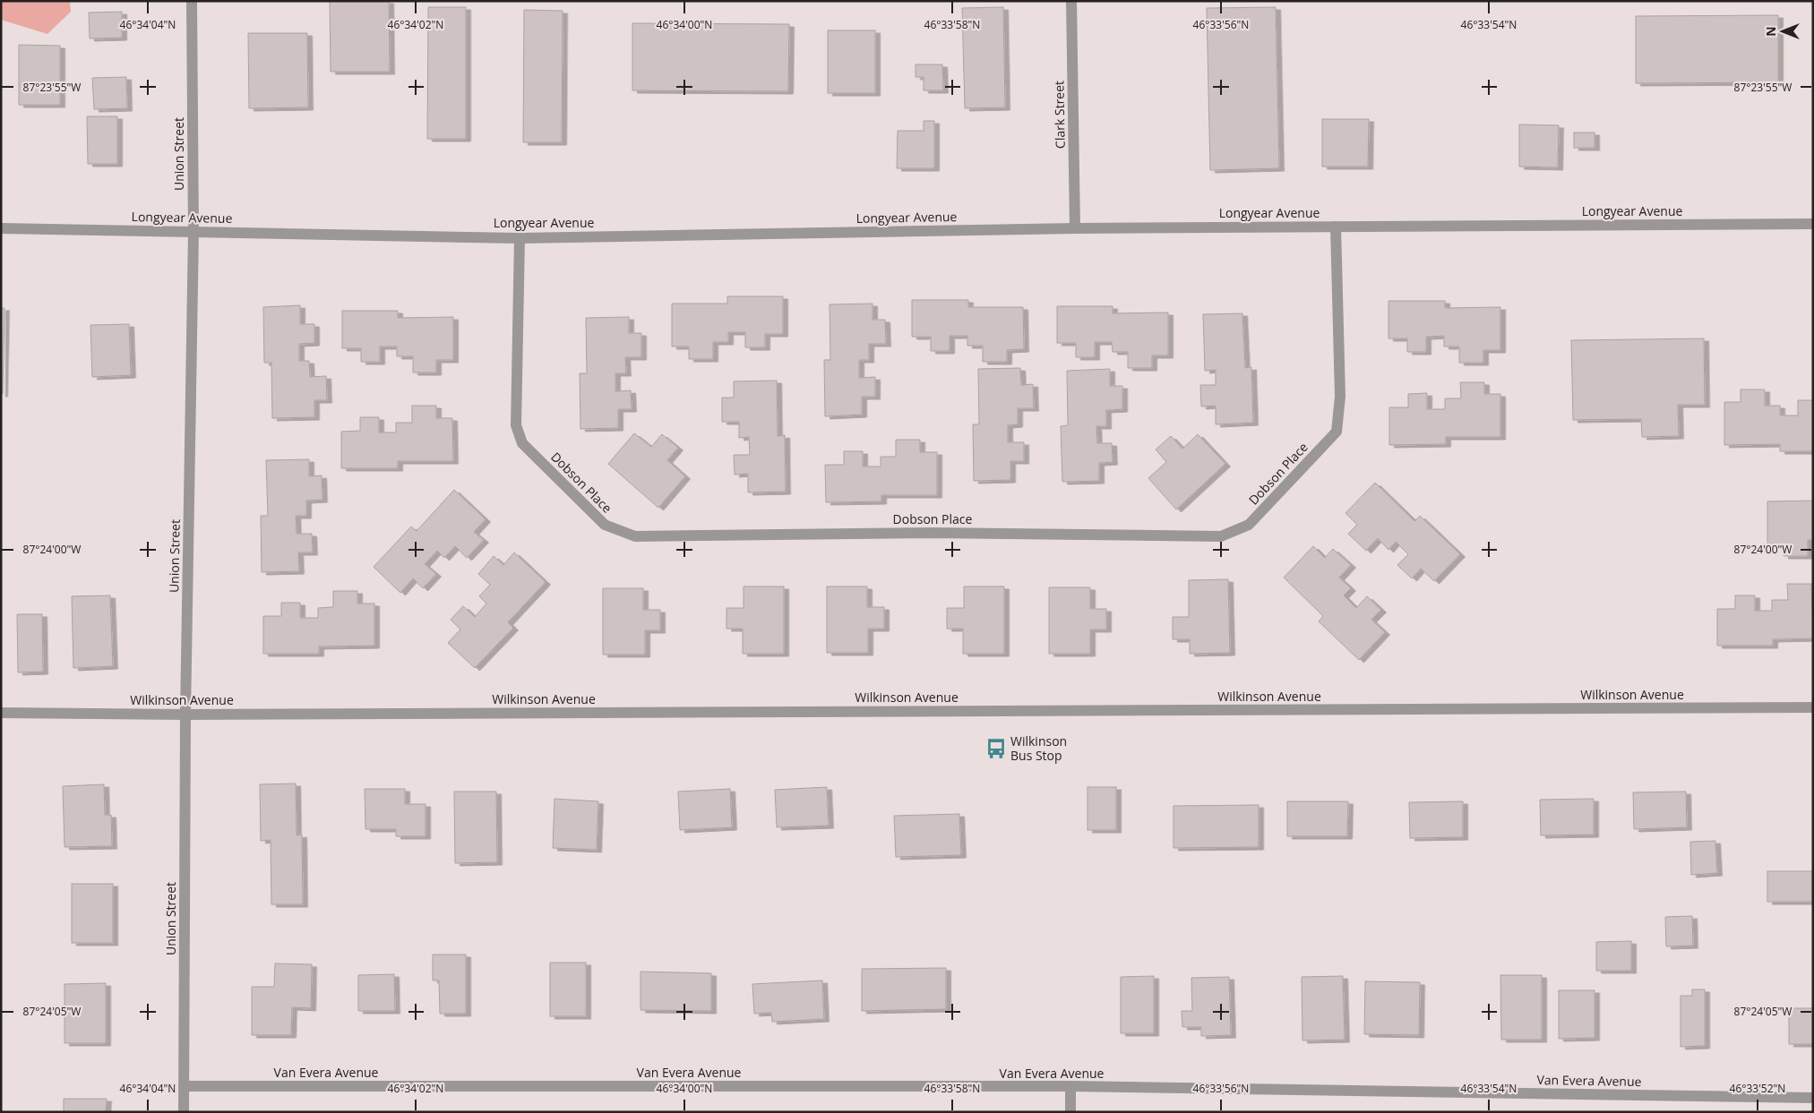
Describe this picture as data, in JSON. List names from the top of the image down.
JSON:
{
  "streets": {
    "street": [
      "Clark Street",
      "Union Street",
      "Longyear Avenue",
      "Dobson Place",
      "Wilkinson Avenue",
      "Van Evera Avenue"
    ]
  },
  "crossings": [
    ["Clark Street", "Longyear Avenue"],
    ["Union Street", "Longyear Avenue"],
    ["Union Street", "Wilkinson Avenue"],
    ["Union Street", "Van Evera Avenue"],
    ["Longyear Avenue", "Dobson Place"]
  ],
  "places": {
    "bus stop": ["Wilkinson Bus Stop"]
  },
  "north": "left",
  "coordinates": [
    "46°34'04\"N",
    "46°34'02\"N",
    "46°34'00\"N",
    "46°33'58\"N",
    "46°33'56\"N",
    "46°33'54\"N",
    "87°23'55\"W",
    "87°24'00\"W",
    "87°24'05\"W",
    "46°33'52\"N"
  ]
}
